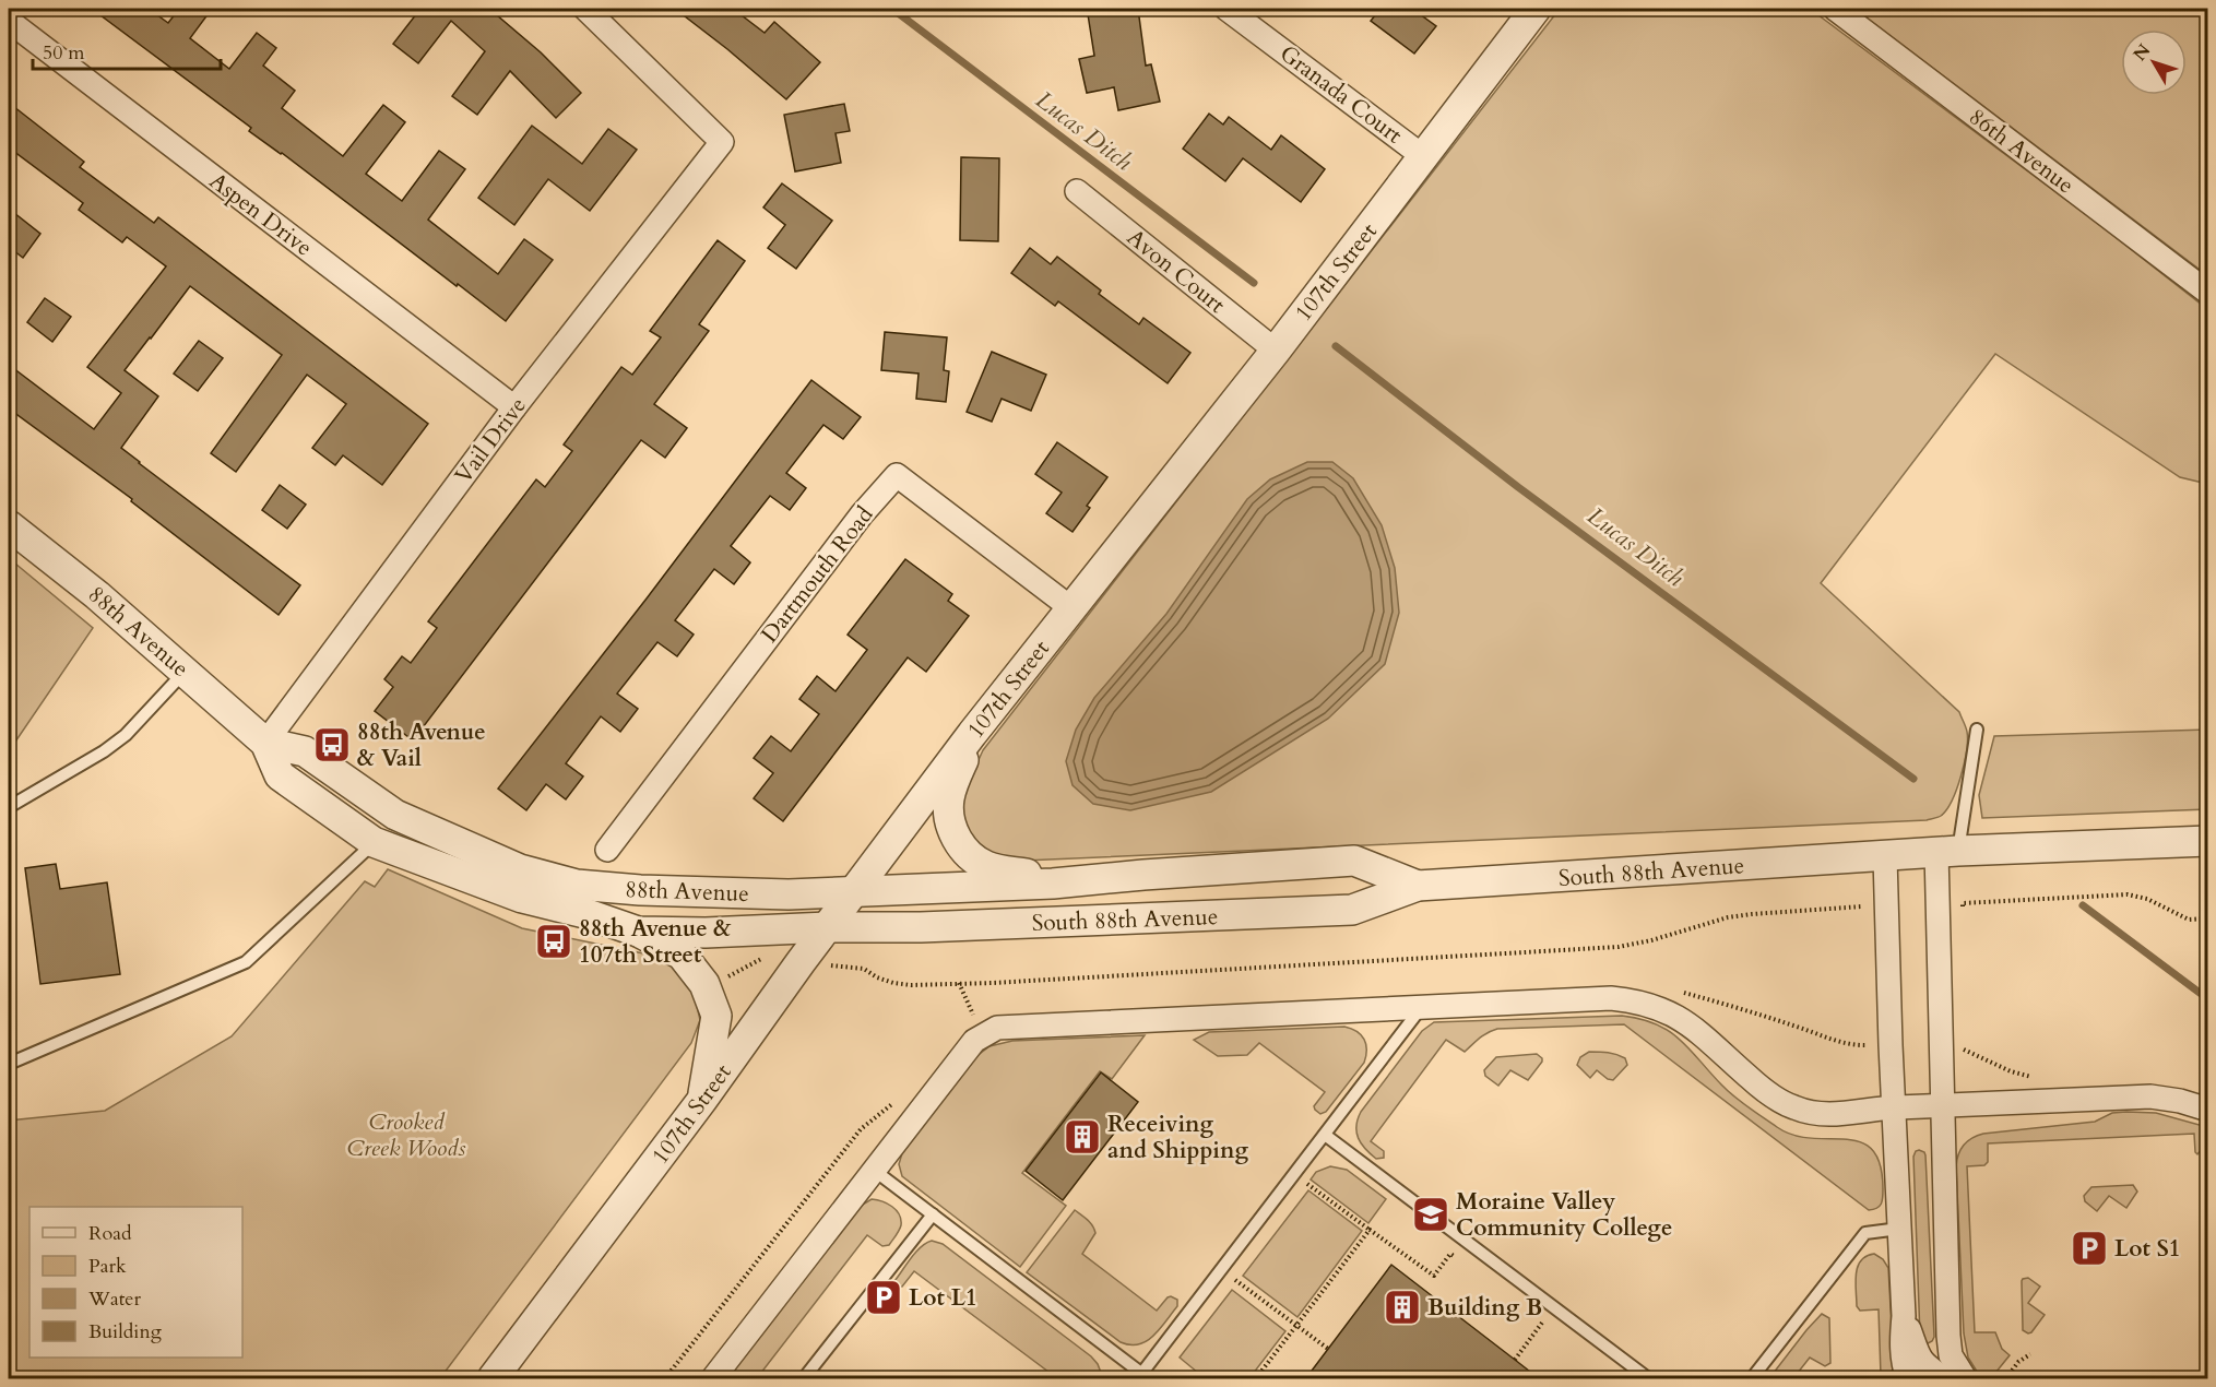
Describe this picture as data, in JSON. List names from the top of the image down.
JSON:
{
  "streets": {
    "street": [
      "Granada Court",
      "86th Avenue",
      "Aspen Drive",
      "Avon Court",
      "107th Street",
      "Vail Drive",
      "Dartmouth Road",
      "88th Avenue",
      "South 88th Avenue"
    ]
  },
  "crossings": [
    ["Granada Court", "107th Street"],
    ["Aspen Drive", "Vail Drive"],
    ["Avon Court", "107th Street"],
    ["107th Street", "Dartmouth Road"],
    ["107th Street", "88th Avenue"],
    ["107th Street", "South 88th Avenue"],
    ["Vail Drive", "88th Avenue"],
    ["88th Avenue", "South 88th Avenue"]
  ],
  "water": ["Lucas Ditch"],
  "parks": ["Crooked Creek Woods"],
  "places": {
    "bus stop": ["88th Avenue & Vail", "88th Avenue & 107th Street"],
    "building": ["Receiving and Shipping", "Building B"],
    "school or university": ["Moraine Valley Community College"],
    "parking": ["Lot S1", "Lot L1"]
  },
  "legend": [
    "Road",
    "Park",
    "Water",
    "Building"
  ],
  "scale_bar": "50 m",
  "north": "top left"
}
